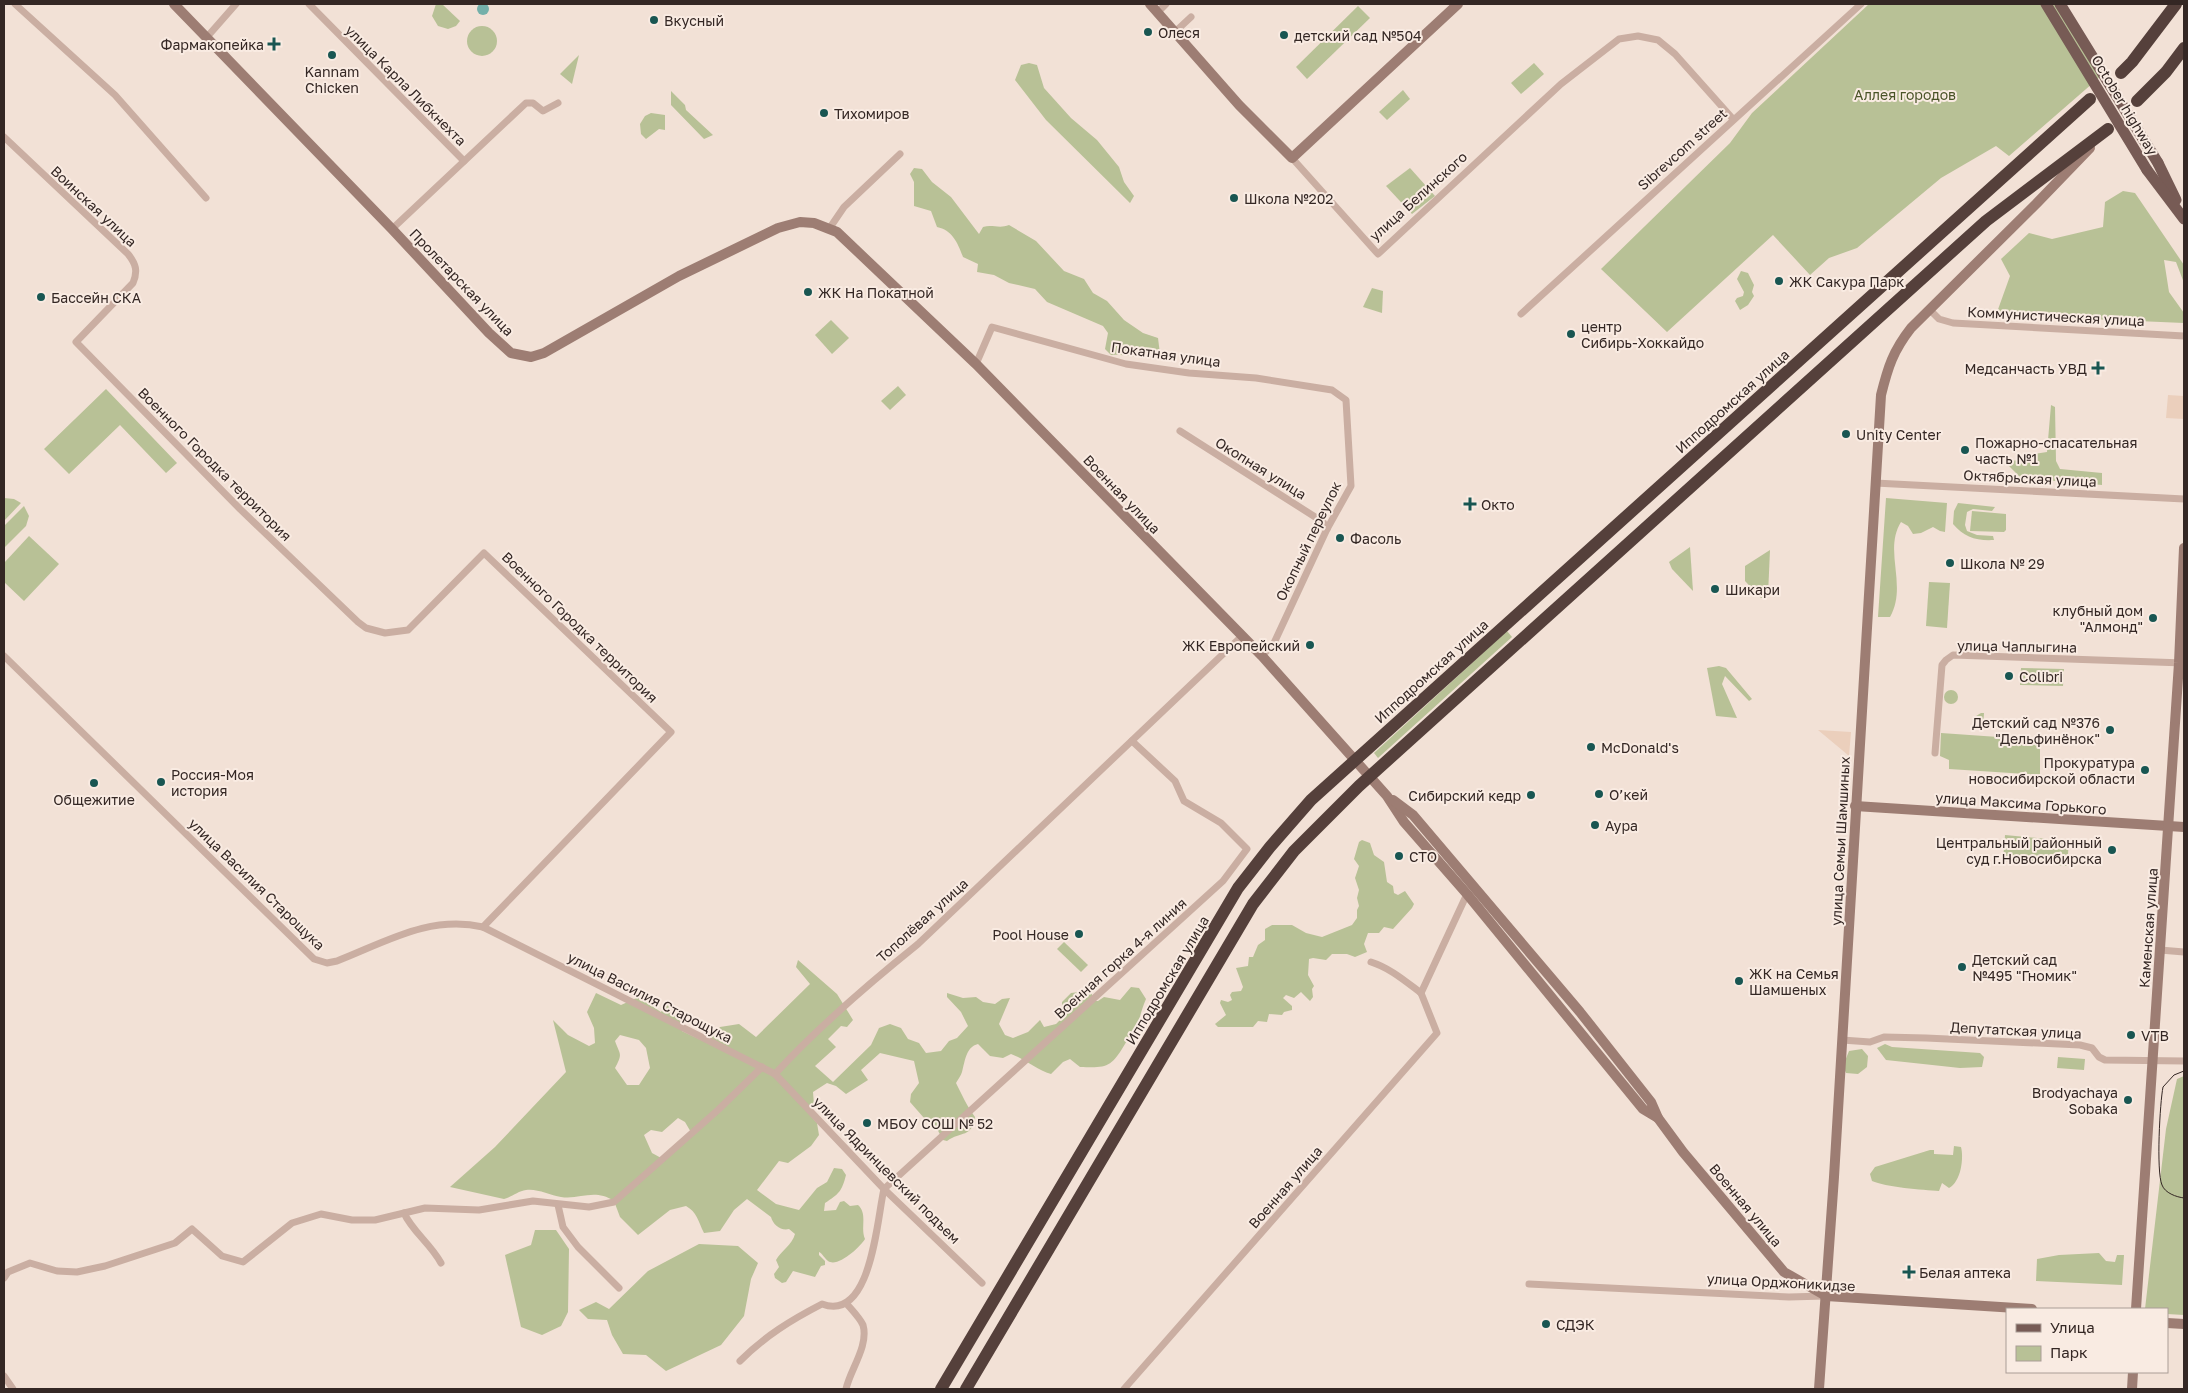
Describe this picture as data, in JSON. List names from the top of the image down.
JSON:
{
  "streets": {
    "highway": ["Ипподромская улица"],
    "main road": ["October highway"],
    "street": [
      "улица Карла Либкнехта",
      "Sibrevcom street",
      "улица Белинского",
      "Воинская улица",
      "Пролетарская улица",
      "Коммунистическая улица",
      "Покатная улица",
      "Военного Городка территория",
      "Окопная улица",
      "Октябрьская улица",
      "Военная улица",
      "Окопный переулок",
      "улица Чаплыгина",
      "улица Максима Горького",
      "улица Семьи Шамшиных",
      "улица Василия Старощука",
      "Тополёвая улица",
      "Каменская улица",
      "Военная горка 4-я линия",
      "Депутатская улица",
      "улица Ядринцевский подъем",
      "улица Орджоникидзе"
    ]
  },
  "crossings": [
    ["Sibrevcom street", "улица Белинского"],
    ["Воинская улица", "Военного Городка территория"],
    ["Пролетарская улица", "Военная улица"],
    ["Коммунистическая улица", "улица Семьи Шамшиных"],
    ["Покатная улица", "Военная улица"],
    ["Покатная улица", "Окопный переулок"],
    ["Ипподромская улица", "Военная улица"],
    ["Военного Городка территория", "улица Василия Старощука"],
    ["Окопная улица", "Окопный переулок"],
    ["Октябрьская улица", "улица Семьи Шамшиных"],
    ["Военная улица", "Окопный переулок"],
    ["Военная улица", "улица Семьи Шамшиных"],
    ["Военная улица", "Тополёвая улица"],
    ["Военная улица", "улица Орджоникидзе"],
    ["улица Чаплыгина", "Каменская улица"],
    ["улица Максима Горького", "улица Семьи Шамшиных"],
    ["улица Максима Горького", "Каменская улица"],
    ["улица Семьи Шамшиных", "Депутатская улица"],
    ["улица Семьи Шамшиных", "улица Орджоникидзе"],
    ["Тополёвая улица", "Военная горка 4-я линия"],
    ["Тополёвая улица", "улица Ядринцевский подъем"],
    ["Каменская улица", "Депутатская улица"],
    ["Военная горка 4-я линия", "улица Ядринцевский подъем"]
  ],
  "parks": ["Аллея городов"],
  "places": {
    "other": [
      "Вкусный",
      "Олеся",
      "детский сад №504",
      "Kannam Chicken",
      "Тихомиров",
      "Школа №202",
      "ЖК Сакура Парк",
      "ЖК На Покатной",
      "Бассейн СКА",
      "центр Сибирь-Хоккайдо",
      "Unity Center",
      "Пожарно-спасательная часть №1",
      "Фасоль",
      "Школа № 29",
      "Шикари",
      "клубный дом \"Алмонд\"",
      "ЖК Европейский",
      "Colibri",
      "Детский сад №376 \"Дельфинёнок\"",
      "McDonald's",
      "Прокуратура новосибирской области",
      "Россия-Моя история",
      "Общежитие",
      "О’кей",
      "Сибирский кедр",
      "Аура",
      "Центральный районный суд г.Новосибирска",
      "СТО",
      "Pool House",
      "Детский сад №495 \"Гномик\"",
      "ЖК на Семья Шамшеных",
      "VTB",
      "Brodyachaya Sobaka",
      "МБОУ СОШ № 52",
      "СДЭК"
    ],
    "health": [
      "Фармакопейка",
      "Медсанчасть УВД",
      "Окто",
      "Белая аптека"
    ]
  },
  "legend": ["Улица", "Парк"]
}
